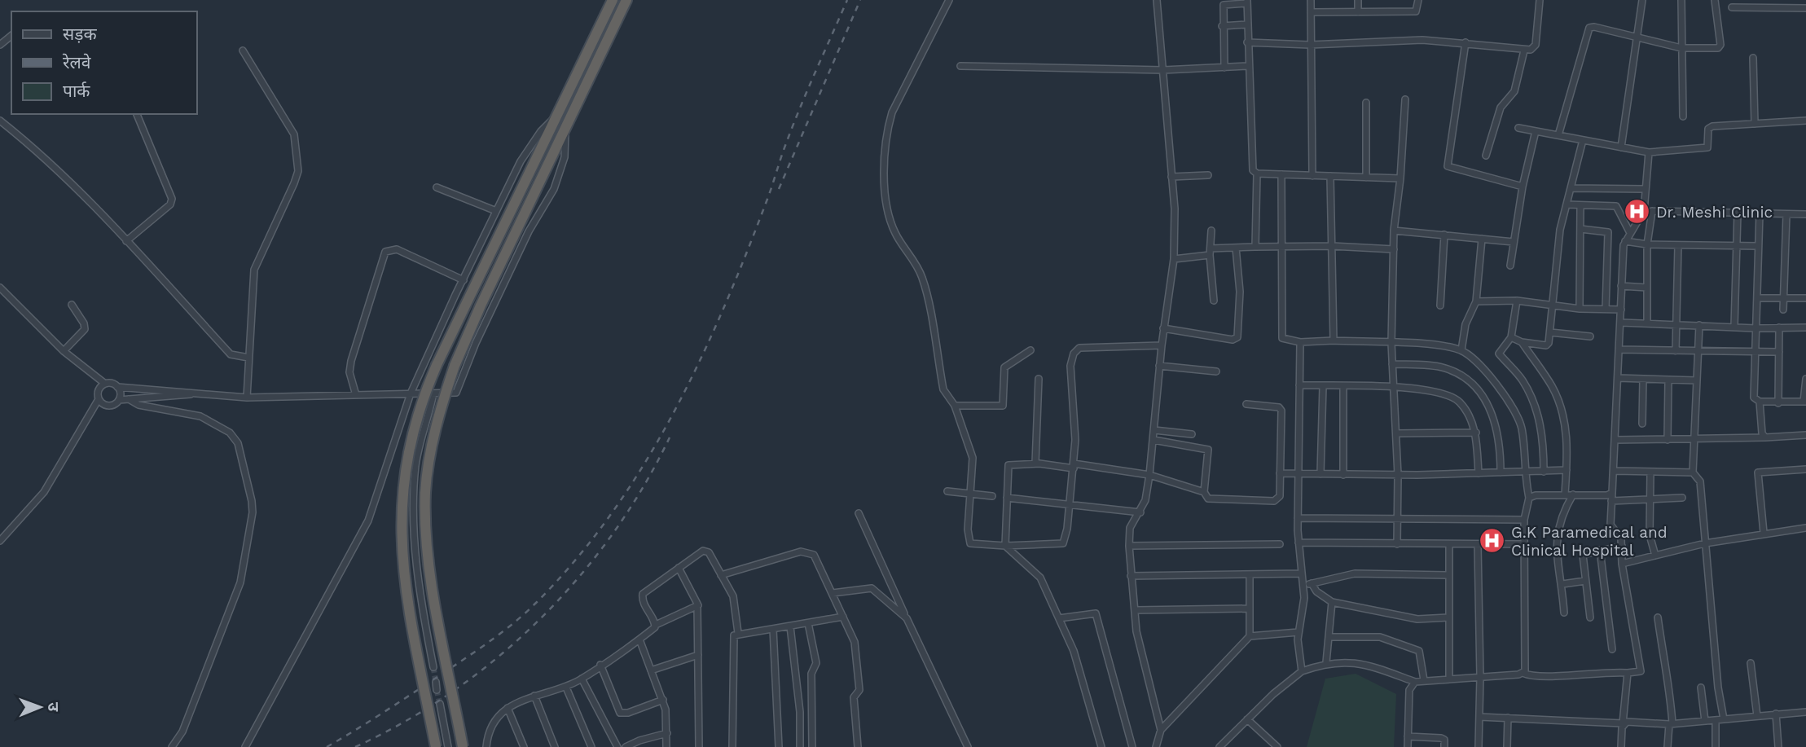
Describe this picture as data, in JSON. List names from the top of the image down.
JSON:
{
  "places": {
    "hospital": ["Dr. Meshi Clinic", "G.K Paramedical and Clinical Hospital"]
  },
  "legend": ["सड़क", "रेलवे", "पार्क"],
  "north": "right"
}
